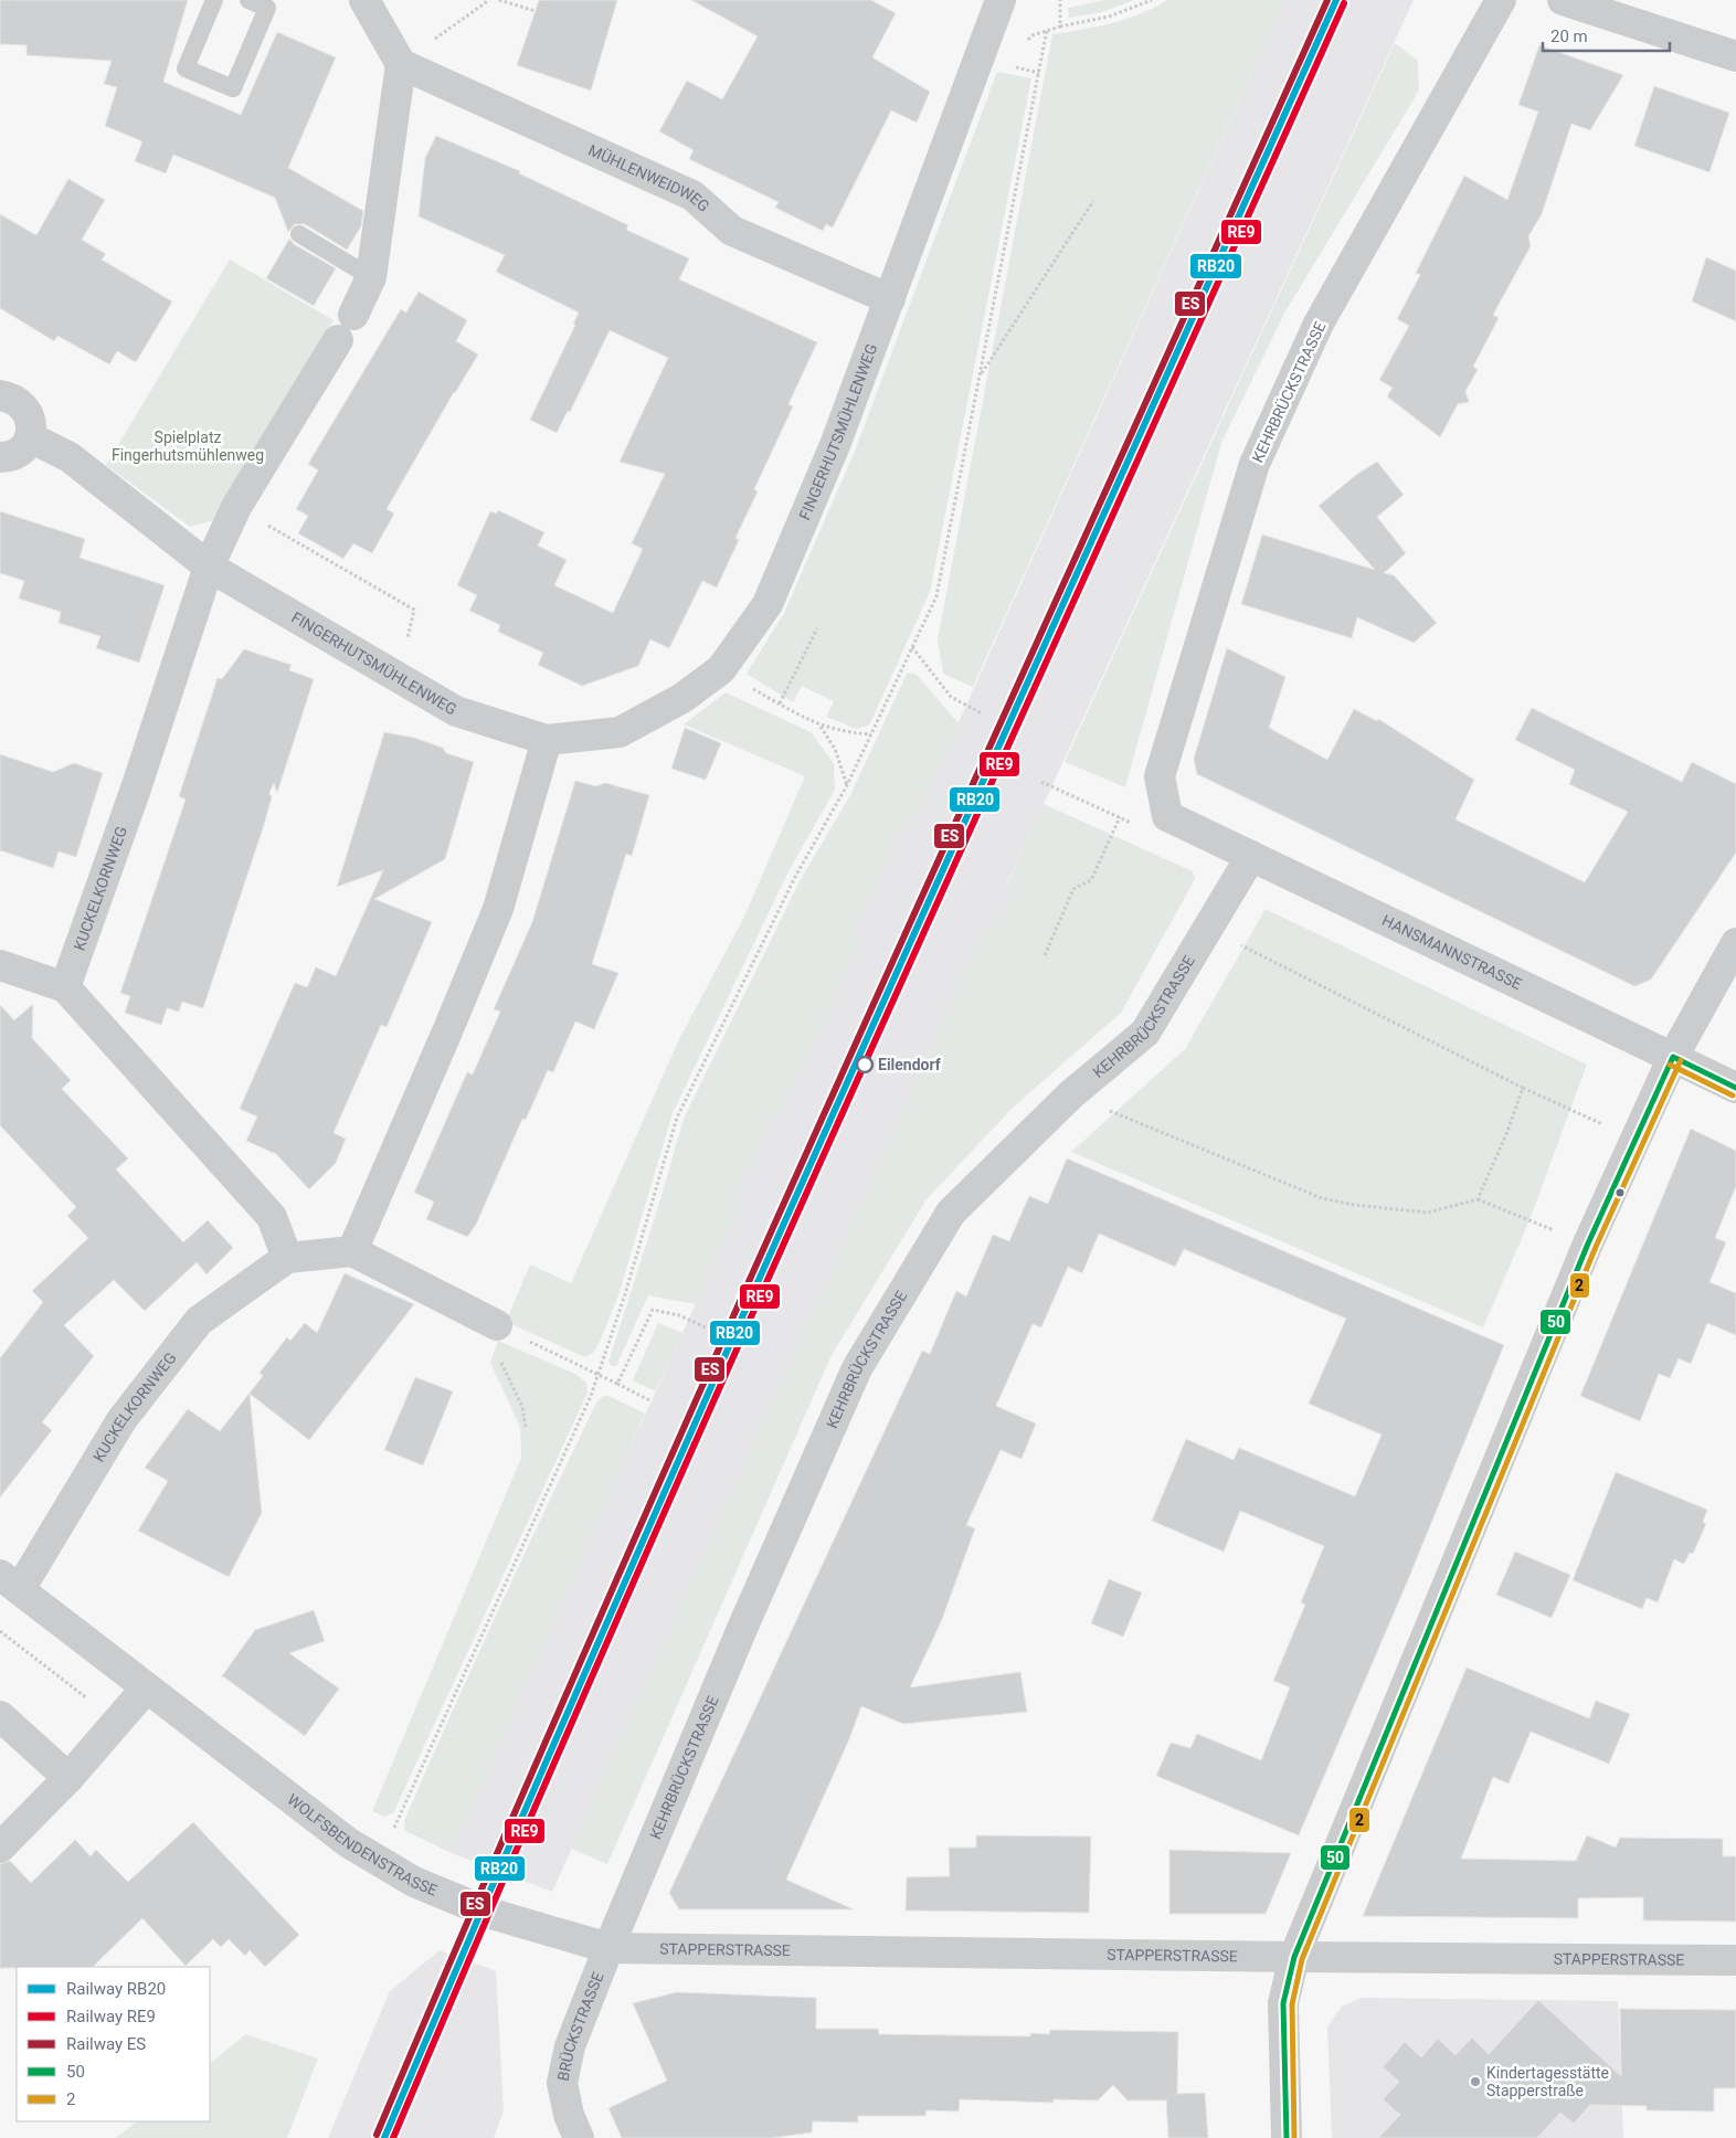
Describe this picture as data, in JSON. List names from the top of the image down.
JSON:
{
  "streets": {
    "street": [
      "MÜHLENWEIDWEG",
      "KEHRBRÜCKSTRASSE",
      "FINGERHUTSMÜHLENWEG",
      "KUCKELKORNWEG",
      "HANSMANNSTRASSE",
      "WOLFSBENDENSTRASSE",
      "STAPPERSTRASSE",
      "BRÜCKSTRASSE"
    ]
  },
  "crossings": [
    ["MÜHLENWEIDWEG", "FINGERHUTSMÜHLENWEG"],
    ["KEHRBRÜCKSTRASSE", "HANSMANNSTRASSE"],
    ["KEHRBRÜCKSTRASSE", "WOLFSBENDENSTRASSE"],
    ["KEHRBRÜCKSTRASSE", "STAPPERSTRASSE"],
    ["KEHRBRÜCKSTRASSE", "BRÜCKSTRASSE"],
    ["FINGERHUTSMÜHLENWEG", "KUCKELKORNWEG"],
    ["KUCKELKORNWEG", "WOLFSBENDENSTRASSE"],
    ["WOLFSBENDENSTRASSE", "STAPPERSTRASSE"],
    ["WOLFSBENDENSTRASSE", "BRÜCKSTRASSE"],
    ["STAPPERSTRASSE", "BRÜCKSTRASSE"]
  ],
  "parks": ["Spielplatz Fingerhutsmühlenweg"],
  "places": ["Eilendorf", "Kindertagesstätte Stapperstraße"],
  "lines": [
    "rail line RB20",
    "rail line ES",
    "rail line RE9",
    "transit line 50",
    "transit line 2"
  ],
  "legend": [
    "Railway RB20",
    "Railway RE9",
    "Railway ES",
    "50",
    "2"
  ],
  "scale_bar": "20 m"
}
